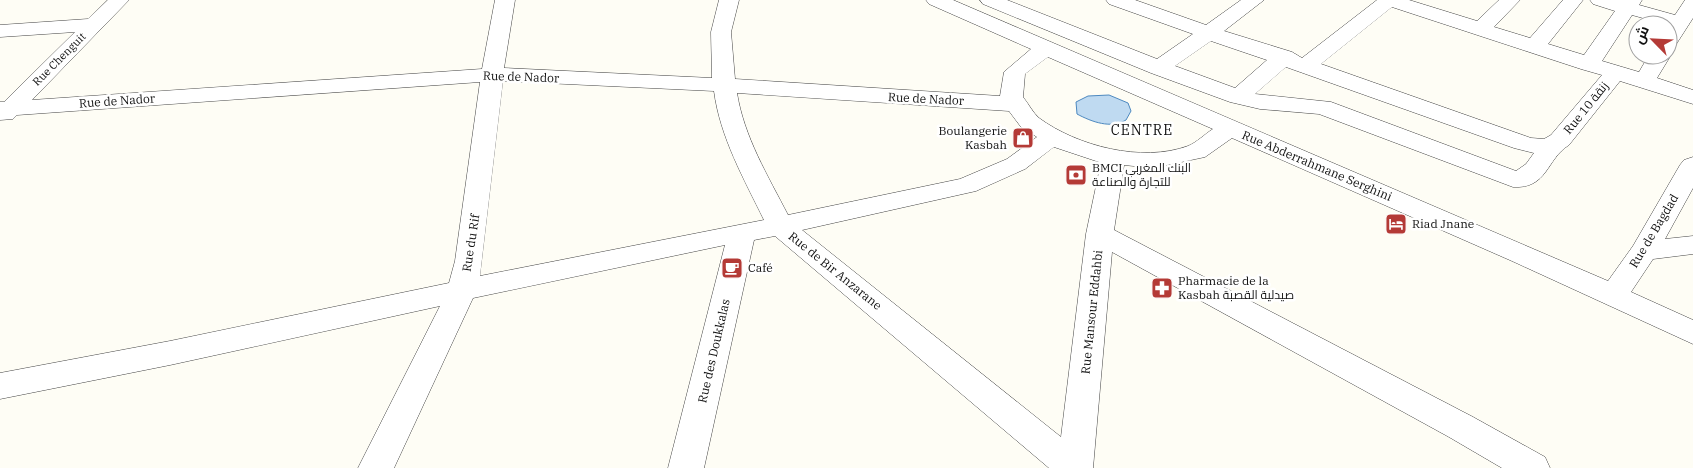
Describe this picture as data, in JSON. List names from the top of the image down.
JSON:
{
  "streets": {
    "street": [
      "Rue Chenguit",
      "Rue de Nador",
      "Rue 10 زنقة",
      "Rue Abderrahmane Serghini",
      "Rue de Bagdad",
      "Rue du Rif",
      "Rue de Bir Anzarane",
      "Rue Mansour Eddahbi",
      "Rue des Doukkalas"
    ]
  },
  "crossings": [
    ["Rue Chenguit", "Rue de Nador"],
    ["Rue de Nador", "Rue Abderrahmane Serghini"],
    ["Rue de Nador", "Rue du Rif"],
    ["Rue de Nador", "Rue de Bir Anzarane"],
    ["Rue Abderrahmane Serghini", "Rue de Bagdad"],
    ["Rue Abderrahmane Serghini", "Rue Mansour Eddahbi"],
    ["Rue de Bir Anzarane", "Rue Mansour Eddahbi"]
  ],
  "districts": ["CENTRE"],
  "places": {
    "shop": ["Boulangerie Kasbah"],
    "bank": ["BMCI البنك المغربي للتجارة والصناعة"],
    "hotel": ["Riad Jnane"],
    "cafe": ["Café"],
    "pharmacy": ["Pharmacie de la Kasbah صيدلية القصبة"]
  },
  "north": "top left"
}
